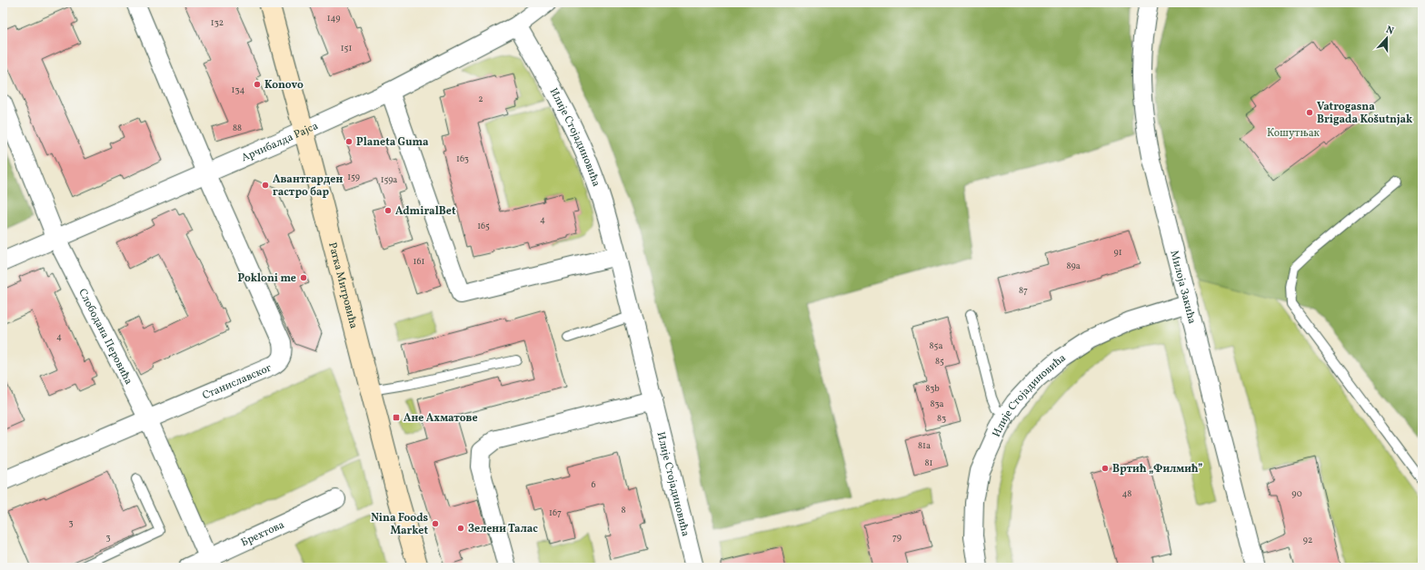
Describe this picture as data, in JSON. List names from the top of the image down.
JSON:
{
  "streets": {
    "main road": ["Ратка Митровића"],
    "street": [
      "Илије Стојадиновића",
      "Арчибалда Рајса",
      "Милоја Закића",
      "Слободана Перовића",
      "Станиславског",
      "Брехтова"
    ]
  },
  "crossings": [
    ["Илије Стојадиновића", "Арчибалда Рајса"],
    ["Илије Стојадиновића", "Милоја Закића"],
    ["Арчибалда Рајса", "Ратка Митровића"],
    ["Арчибалда Рајса", "Слободана Перовића"],
    ["Арчибалда Рајса", "Станиславског"],
    ["Слободана Перовића", "Станиславског"],
    ["Слободана Перовића", "Брехтова"]
  ],
  "parks": ["Кошутњак"],
  "places": {
    "other": [
      "Konovo",
      "Vatrogasna Brigada Košutnjak",
      "Planeta Guma",
      "Авантгарден гастро бар",
      "AdmiralBet",
      "Pokloni me",
      "Вртић „Филмић”",
      "Nina Foods Market",
      "Зелени Талас"
    ],
    "transit": ["Ане Ахматове"]
  },
  "house_numbers": [
    "149",
    "132",
    "151",
    "134",
    "2",
    "88",
    "163",
    "159",
    "159a",
    "4",
    "165",
    "91",
    "161",
    "89a",
    "87",
    "4",
    "85a",
    "85",
    "83b",
    "83a",
    "83",
    "81a",
    "81",
    "6",
    "48",
    "90",
    "8",
    "167",
    "3",
    "3",
    "79",
    "92"
  ],
  "north": "top"
}
